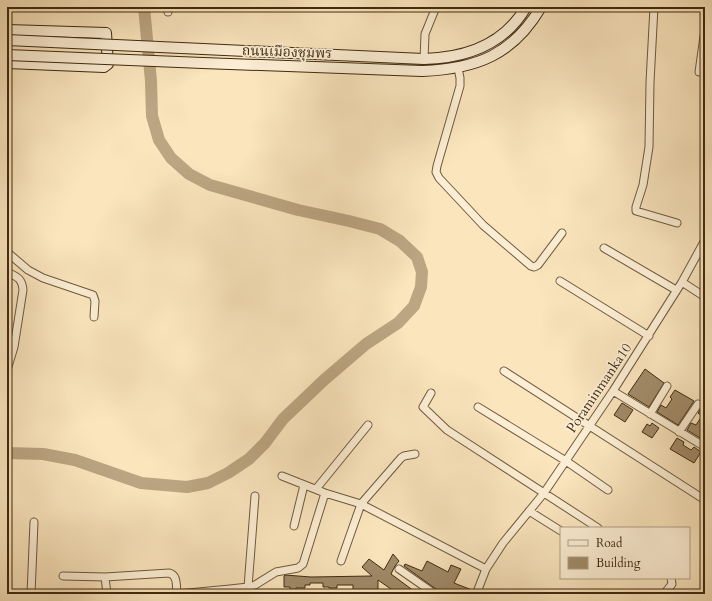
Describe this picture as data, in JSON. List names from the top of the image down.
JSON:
{
  "streets": {
    "main road": ["ถนนเมืองชุมพร"],
    "street": ["Poraminmanka10"]
  },
  "legend": ["Road", "Building"]
}
